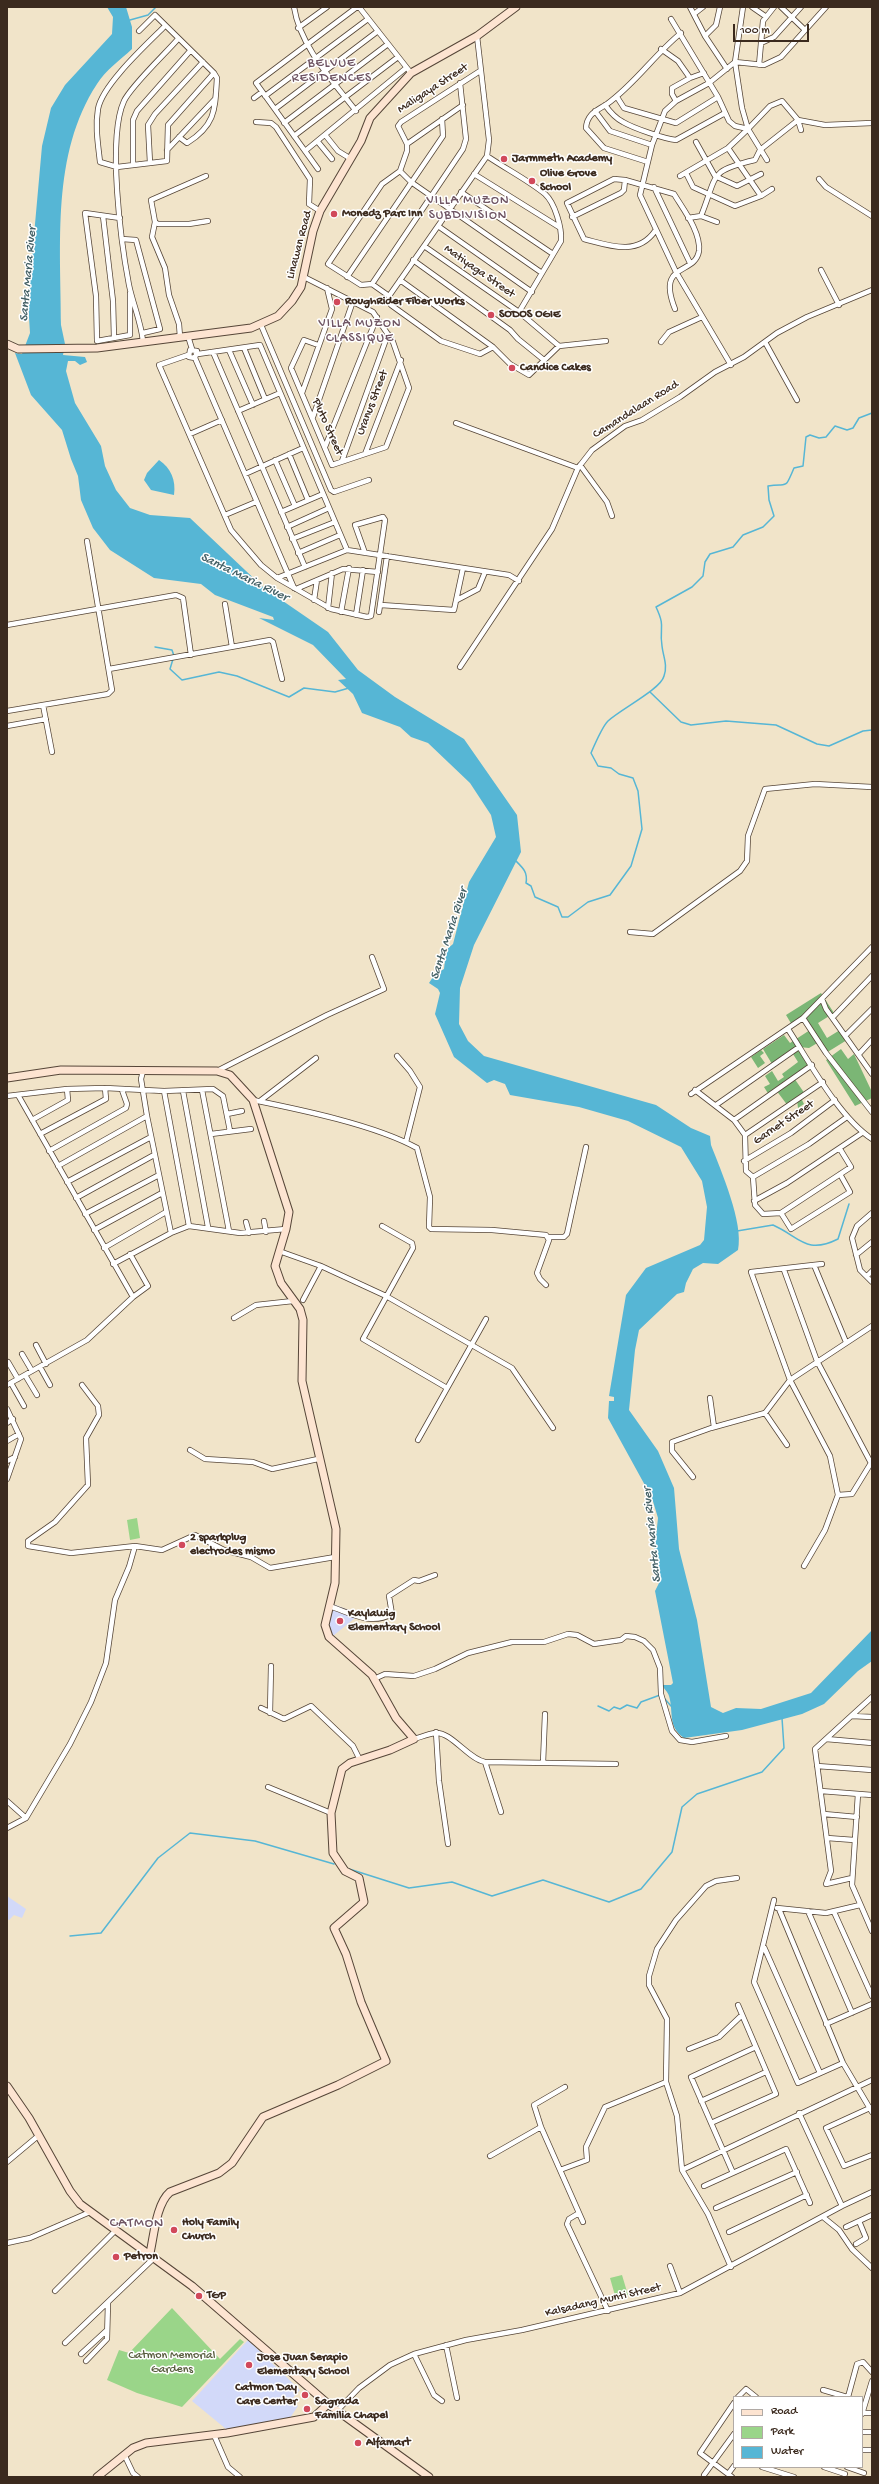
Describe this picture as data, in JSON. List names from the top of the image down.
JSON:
{
  "streets": {
    "street": [
      "Maligaya Street",
      "Linawan Road",
      "Matiyaga Street",
      "Uranus Street",
      "Camandalaan Road",
      "Pluto Street",
      "Garnet Street",
      "Kalsadang Munti Street"
    ]
  },
  "crossings": [
    ["Uranus Street", "Pluto Street"]
  ],
  "districts": [
    "BELVUE RESIDENCES",
    "VILLA MUZON SUBDIVISION",
    "VILLA MUZON CLASSIQUE",
    "CATMON"
  ],
  "water": ["Santa Maria River"],
  "parks": ["Catmon Memorial Gardens"],
  "places": [
    "Jarmmeth Academy",
    "Olive Grove School",
    "Monedz Parc Inn",
    "RoughRider Fiber Works",
    "SODOS OGIE",
    "Candice Cakes",
    "2 sparkplug electrodes mismo",
    "Kaylawig Elementary School",
    "Holy Family Church",
    "Petron",
    "TGP",
    "Jose Juan Serapio Elementary School",
    "Catmon Day Care Center",
    "Sagrada Familia Chapel",
    "Alfamart"
  ],
  "legend": ["Road", "Park", "Water"],
  "scale_bar": "100 m"
}
